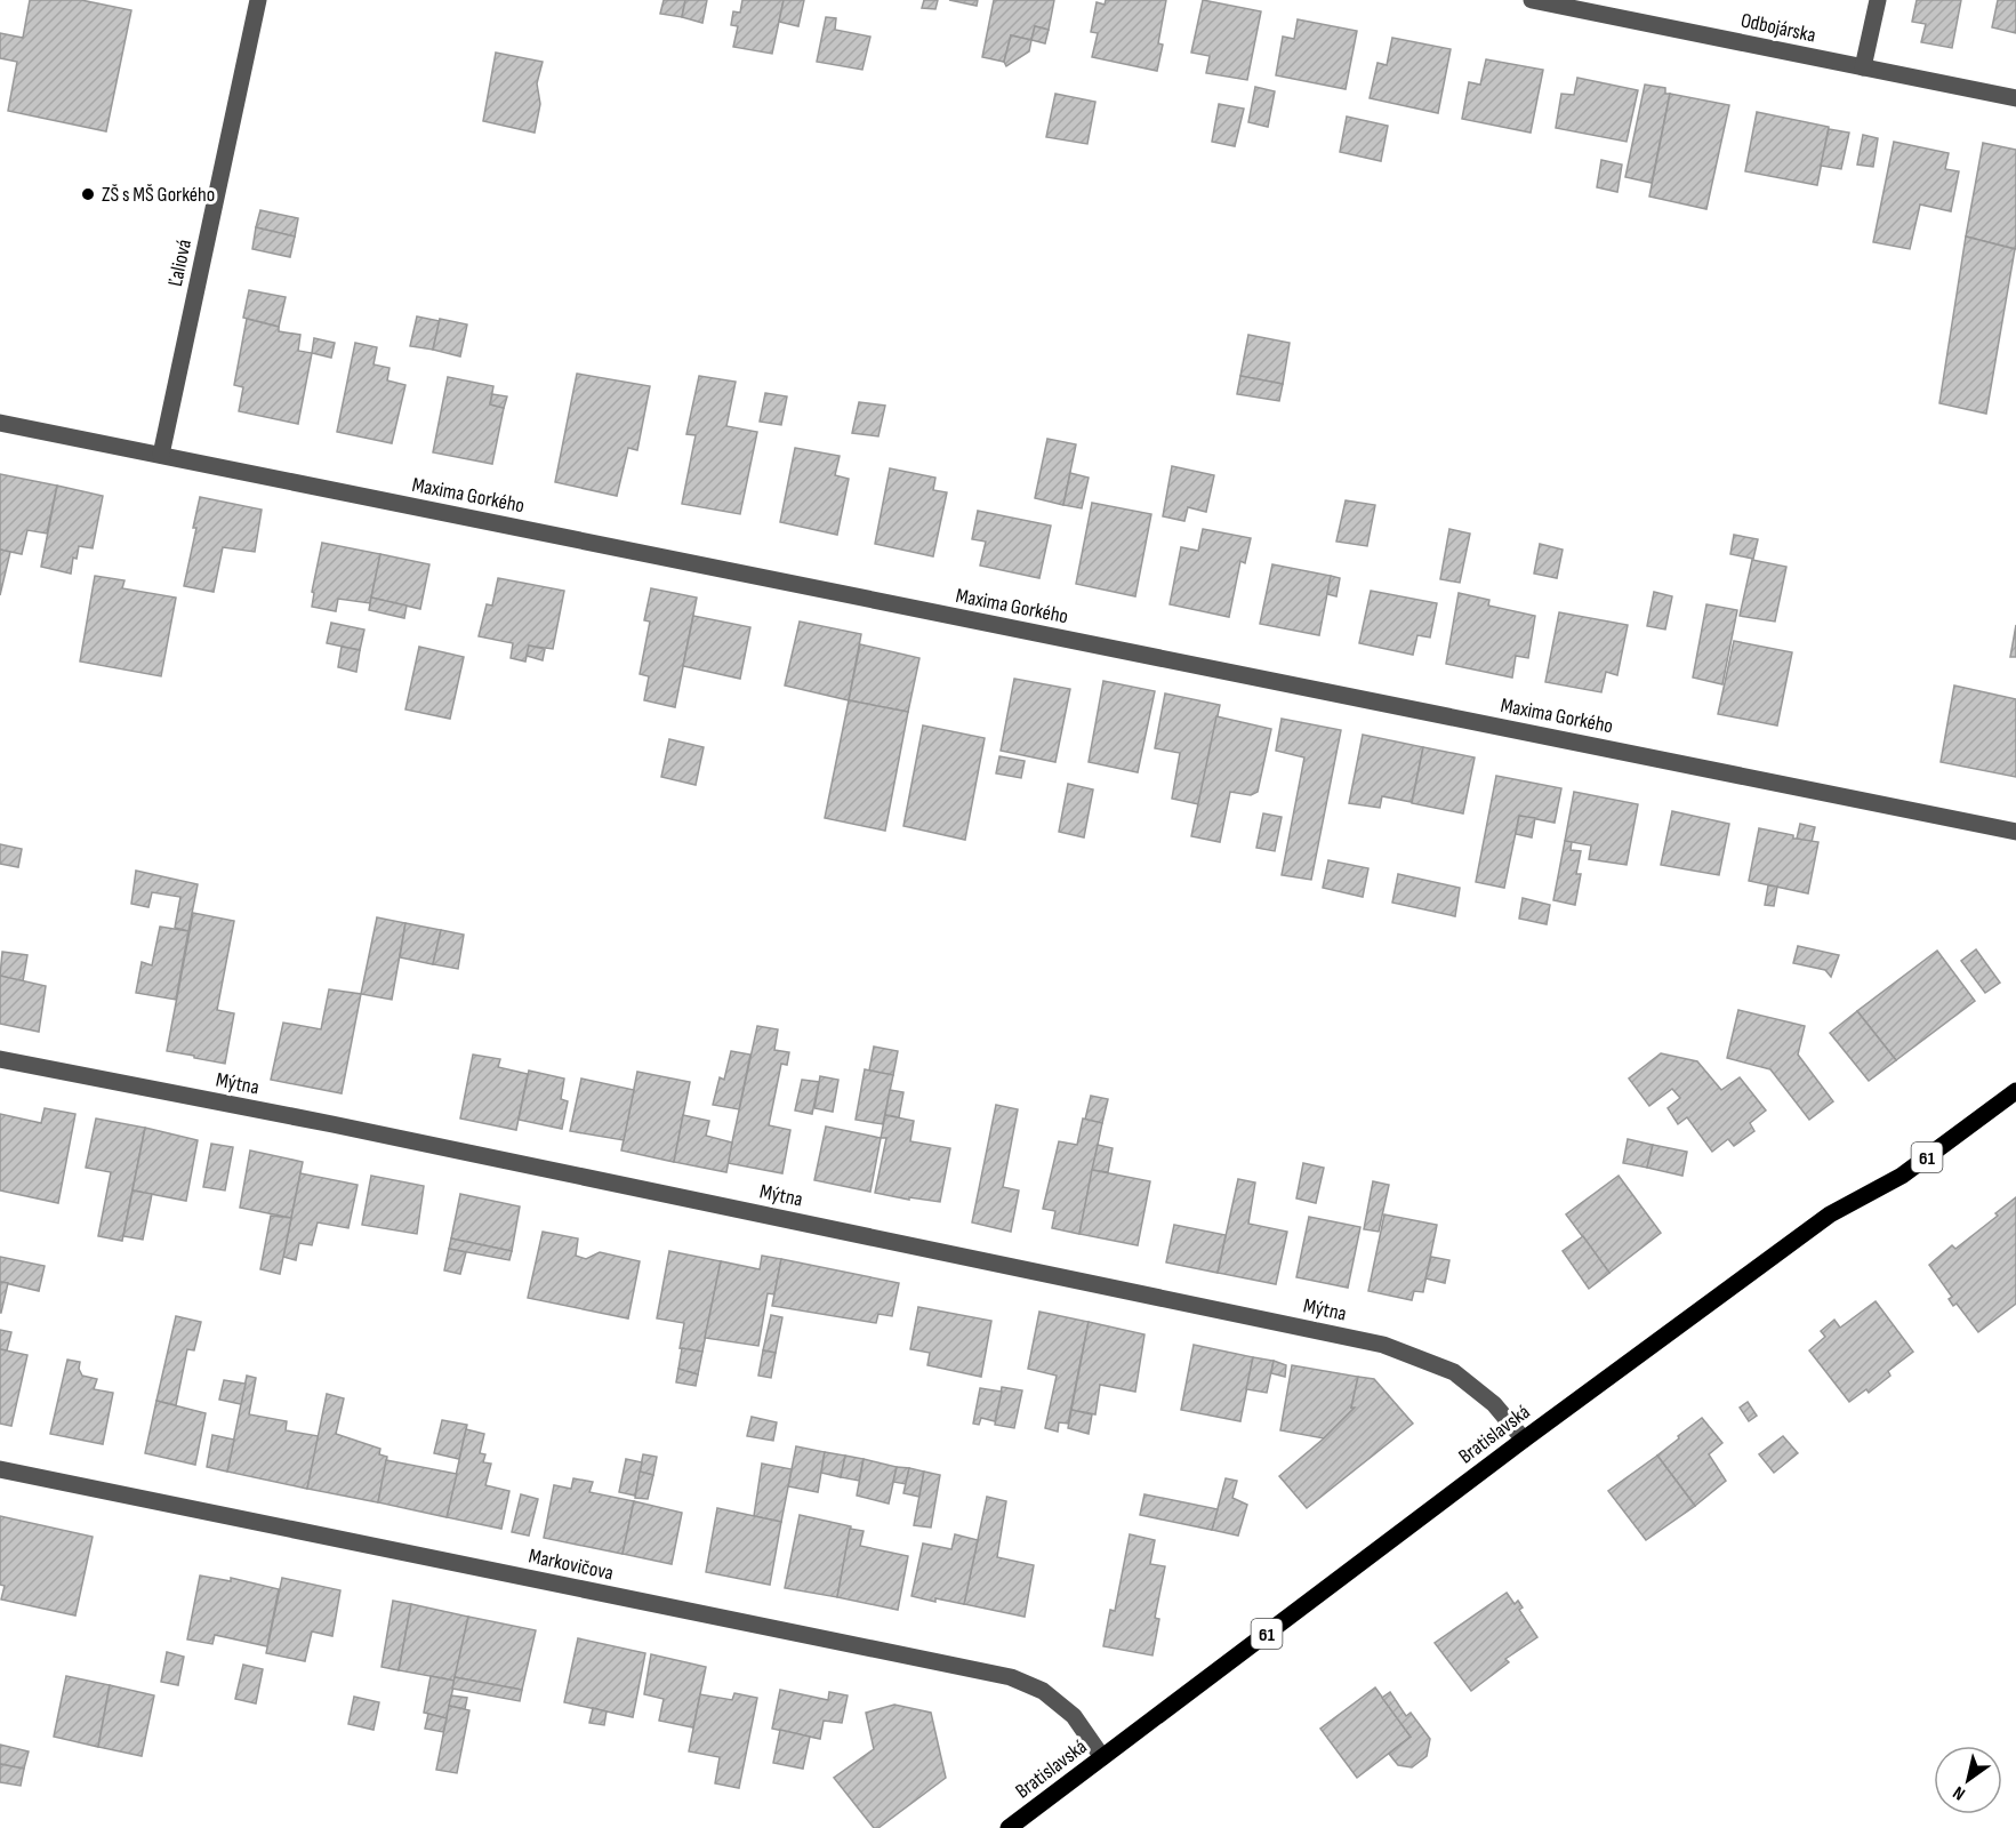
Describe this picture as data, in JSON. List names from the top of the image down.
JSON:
{
  "streets": {
    "main road": ["61", "Bratislavská"],
    "street": [
      "Odbojárska",
      "Ľaliová",
      "Maxima Gorkého",
      "Mýtna",
      "Markovičova"
    ]
  },
  "crossings": [
    ["Ľaliová", "Maxima Gorkého"],
    ["Mýtna", "Bratislavská"],
    ["Bratislavská", "Markovičova"]
  ],
  "places": ["ZŠ s MŠ Gorkého"],
  "north": "bottom left"
}
